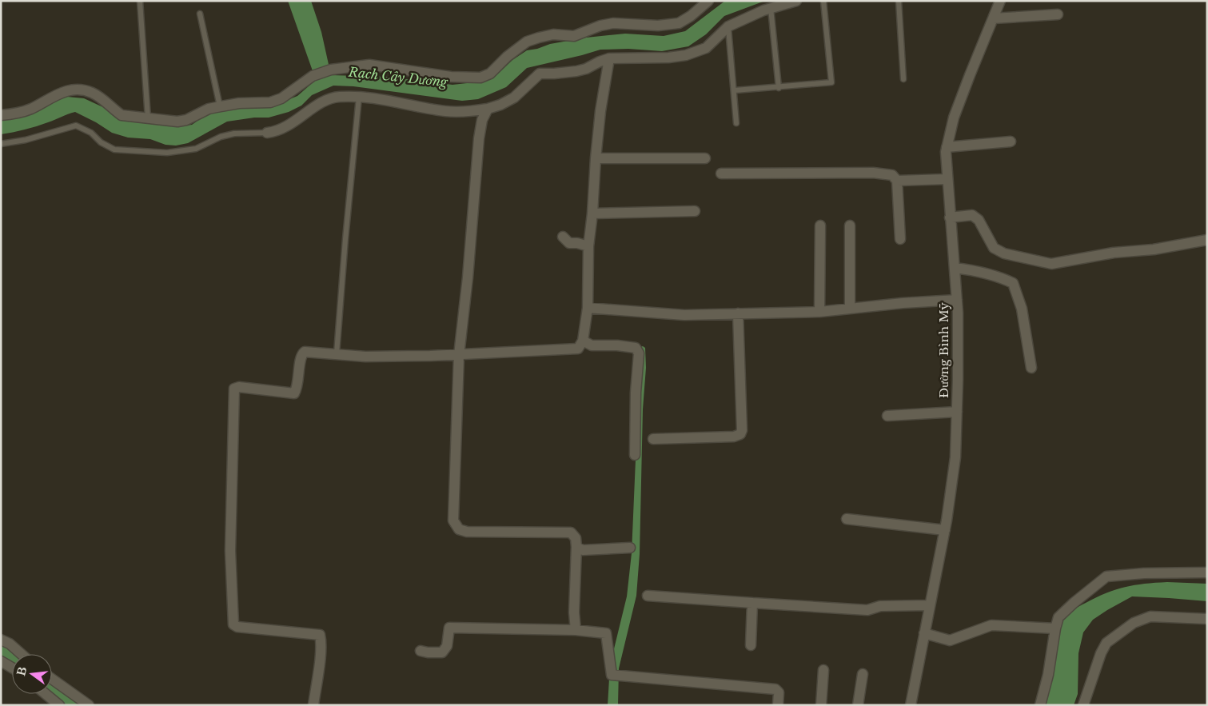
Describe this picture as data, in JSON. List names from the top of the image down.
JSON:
{
  "streets": {
    "street": ["Đường Bình Mỹ"]
  },
  "water": ["Rạch Cây Dương"],
  "north": "left"
}
